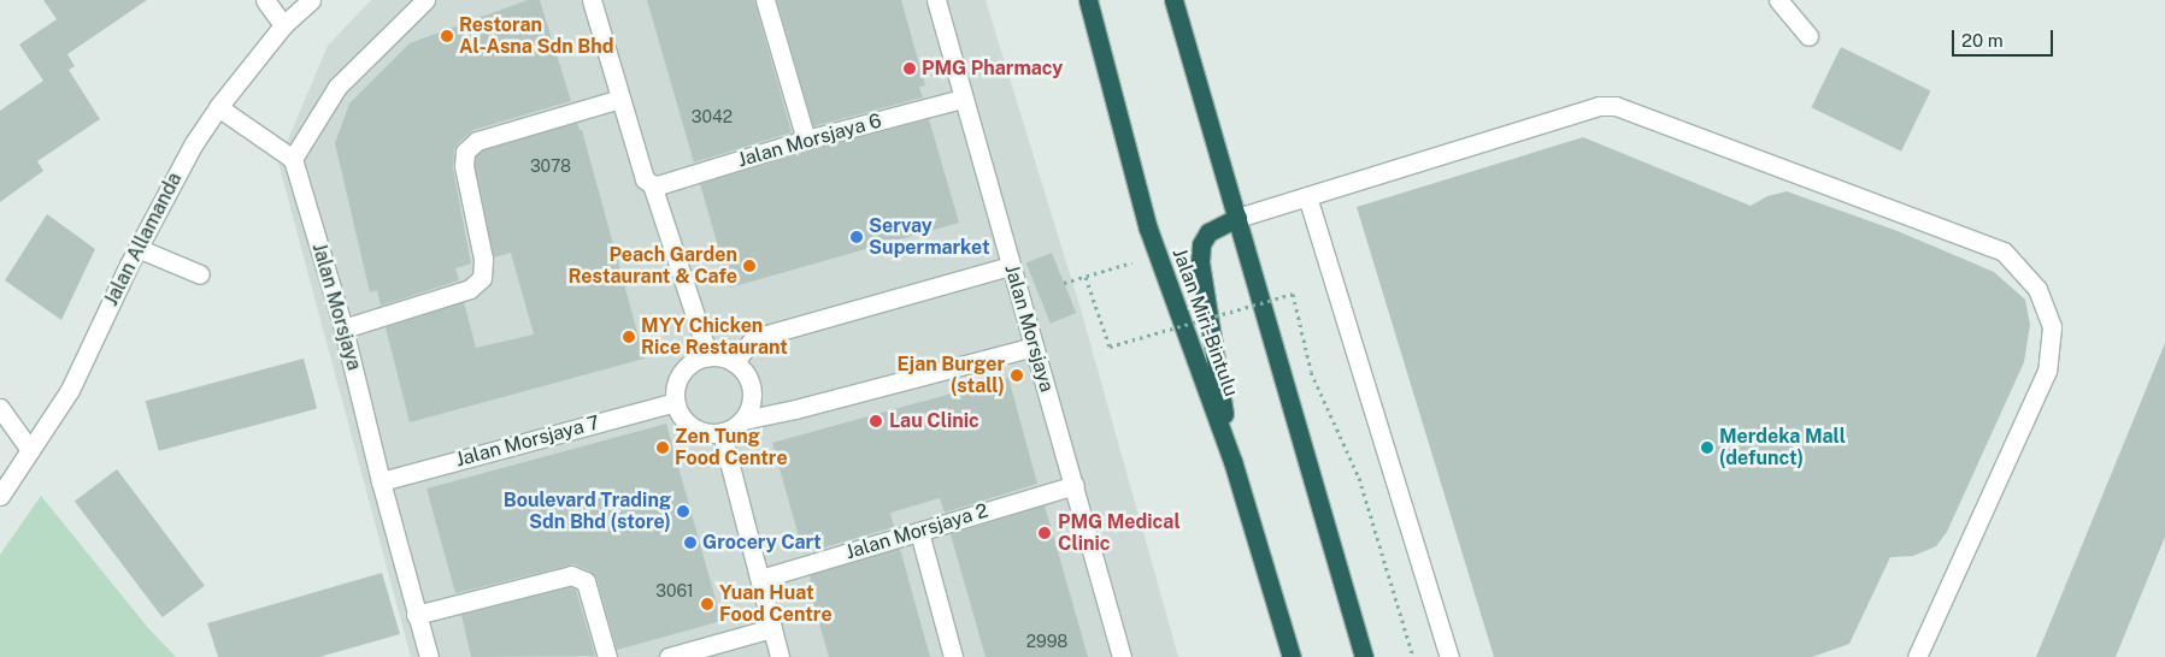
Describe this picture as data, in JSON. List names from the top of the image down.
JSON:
{
  "streets": {
    "highway": ["Jalan Miri-Bintulu"],
    "street": [
      "Jalan Morsjaya 6",
      "Jalan Allamanda",
      "Jalan Morsjaya",
      "Jalan Morsjaya 7",
      "Jalan Morsjaya 2"
    ]
  },
  "crossings": [
    ["Jalan Morsjaya 6", "Jalan Morsjaya"],
    ["Jalan Morsjaya", "Jalan Morsjaya 7"],
    ["Jalan Morsjaya", "Jalan Morsjaya 2"]
  ],
  "places": [
    "Restoran Al-Asna Sdn Bhd",
    "PMG Pharmacy",
    "Servay Supermarket",
    "Peach Garden Restaurant & Cafe",
    "MYY Chicken Rice Restaurant",
    "Ejan Burger (stall)",
    "Lau Clinic",
    "Zen Tung Food Centre",
    "Merdeka Mall (defunct)",
    "Boulevard Trading Sdn Bhd (store)",
    "PMG Medical Clinic",
    "Grocery Cart",
    "Yuan Huat Food Centre"
  ],
  "house_numbers": [
    "3042",
    "3078",
    "3061",
    "2998"
  ],
  "scale_bar": "20 m"
}
